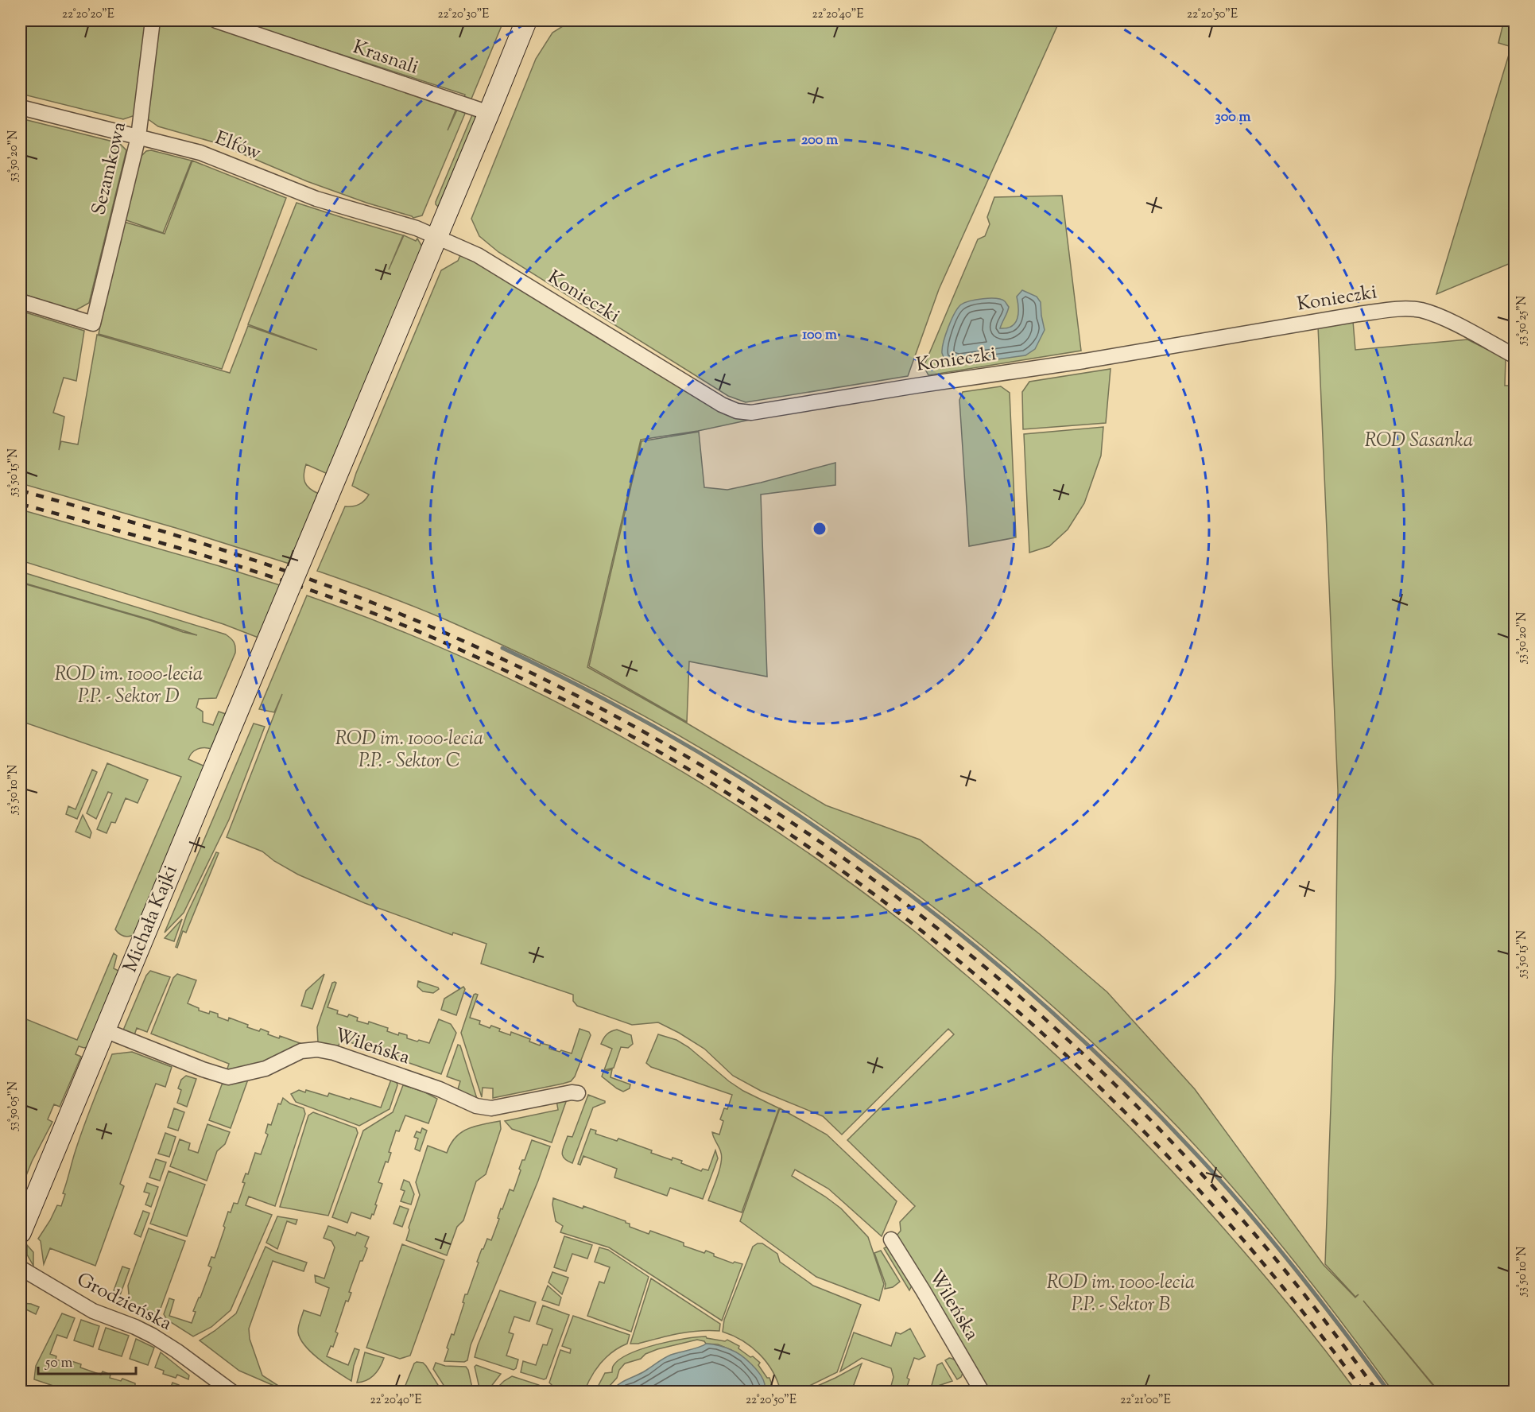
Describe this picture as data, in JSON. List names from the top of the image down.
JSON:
{
  "streets": {
    "street": [
      "Krasnali",
      "Elfów",
      "Sezamkowa",
      "Konieczki",
      "Michała Kajki",
      "Wileńska",
      "Grodzieńska"
    ]
  },
  "crossings": [
    ["Krasnali", "Michała Kajki"],
    ["Elfów", "Sezamkowa"],
    ["Elfów", "Konieczki"],
    ["Elfów", "Michała Kajki"],
    ["Konieczki", "Michała Kajki"],
    ["Michała Kajki", "Wileńska"]
  ],
  "parks": [
    "ROD Sasanka",
    "ROD im. 1000-lecia P.P. - Sektor D",
    "ROD im. 1000-lecia P.P. - Sektor C",
    "ROD im. 1000-lecia P.P. - Sektor B"
  ],
  "scale_bar": "50 m",
  "coordinates": [
    "22°20'20\"E",
    "22°20'30\"E",
    "22°20'40\"E",
    "22°20'50\"E",
    "53°50'20\"N",
    "53°50'25\"N",
    "53°50'15\"N",
    "53°50'10\"N",
    "53°50'05\"N",
    "22°21'00\"E"
  ],
  "rings": ["300 m", "200 m", "100 m"]
}
